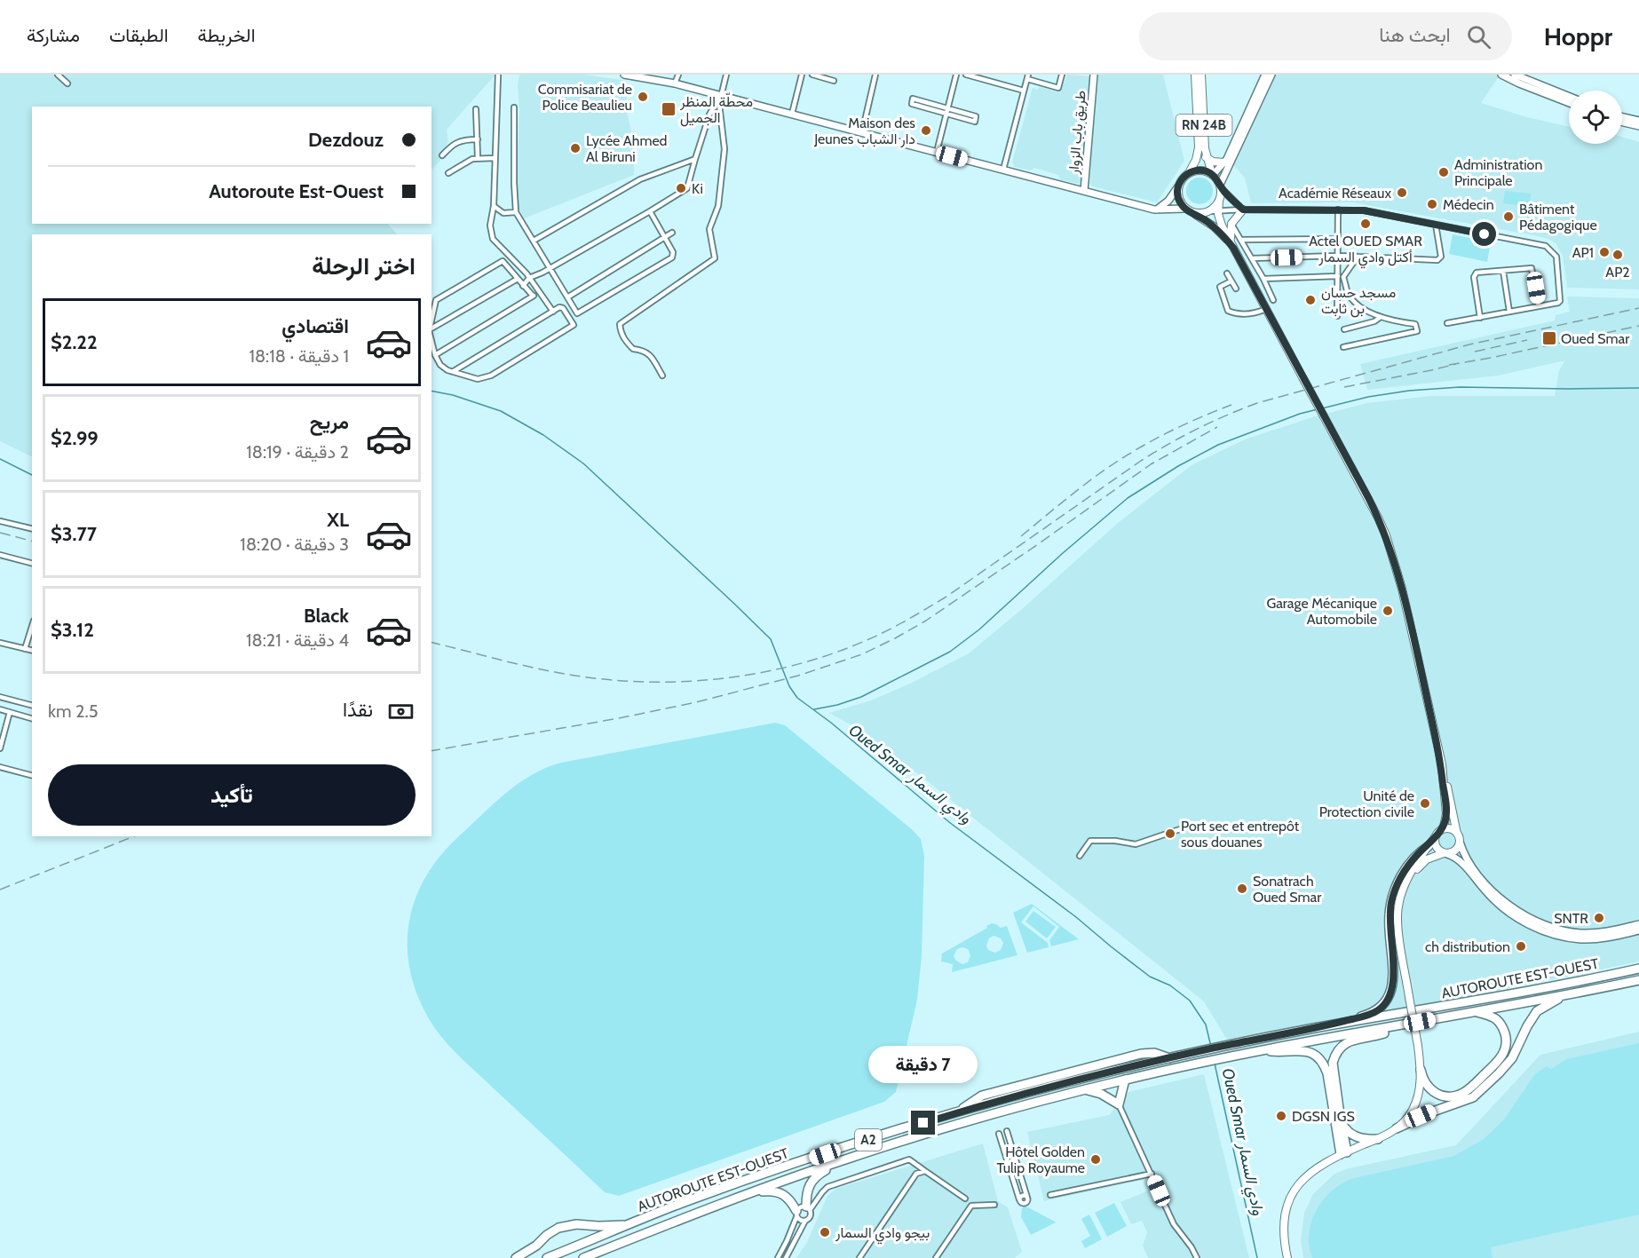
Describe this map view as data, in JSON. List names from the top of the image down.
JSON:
{
  "streets": {
    "highway": ["AUTOROUTE EST-OUEST", "A2"],
    "main road": ["RN 24B", "طريق باب الزوار"]
  },
  "water": ["Oued Smar وادي السمار"],
  "places": {
    "other": [
      "Commisariat de Police Beaulieu",
      "Maison des Jeunes دار الشباب",
      "Lycée Ahmed Al Biruni",
      "Administration Principale",
      "Ki",
      "Académie Réseaux",
      "Médecin",
      "Bâtiment Pédagogique",
      "Actel OUED SMAR أكتل وادي السمار",
      "AP1",
      "AP2",
      "مسجد حسان بن ثابت",
      "Garage Mécanique Automobile",
      "Unité de Protection civile",
      "Port sec et entrepôt sous douanes",
      "Sonatrach Oued Smar",
      "SNTR",
      "ch distribution",
      "DGSN IGS",
      "Hôtel Golden Tulip Royaume",
      "بيجو وادي السمار"
    ],
    "transit": ["محطّة المنظر الجميل", "Oued Smar"]
  },
  "page": {
    "header": "Hoppr",
    "search": "ابحث هنا",
    "nav": ["الخريطة", "الطبقات", "مشاركة"],
    "banner": ["Dezdouz", "Autoroute Est-Ouest"],
    "heading": "اختر الرحلة",
    "list": [
      {
        "name": "اقتصادي",
        "note": "1 دقيقة · 18:18",
        "value": "$2.22"
      },
      {
        "name": "مريح",
        "note": "2 دقيقة · 18:19",
        "value": "$2.99"
      },
      {
        "name": "XL",
        "note": "3 دقيقة · 18:20",
        "value": "$3.77"
      },
      {
        "name": "Black",
        "note": "4 دقيقة · 18:21",
        "value": "$3.12"
      }
    ],
    "pay": ["نقدًا", "2.5 km"],
    "buttons": "تأكيد",
    "bubble": "7 دقيقة"
  }
}
